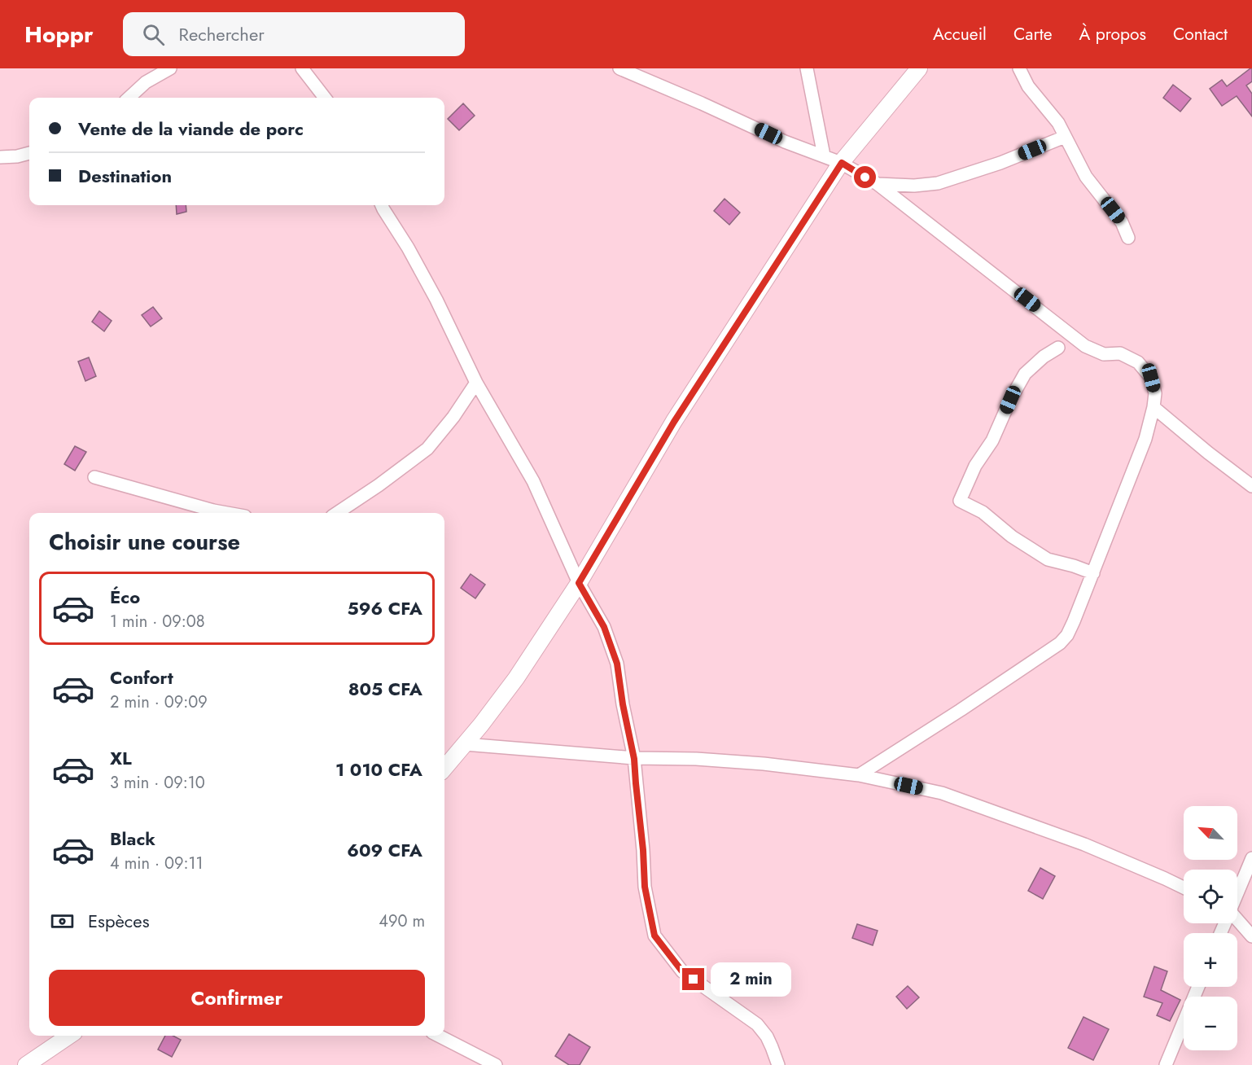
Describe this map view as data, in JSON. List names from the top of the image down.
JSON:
{
  "north": "top left",
  "page": {
    "header": "Hoppr",
    "search": "Rechercher",
    "nav": [
      "Accueil",
      "Carte",
      "À propos",
      "Contact"
    ],
    "banner": ["Vente de la viande de porc", "Destination"],
    "heading": "Choisir une course",
    "list": [
      {
        "name": "Éco",
        "note": "1 min · 09:08",
        "value": "596 CFA"
      },
      {
        "name": "Confort",
        "note": "2 min · 09:09",
        "value": "805 CFA"
      },
      {
        "name": "XL",
        "note": "3 min · 09:10",
        "value": "1 010 CFA"
      },
      {
        "name": "Black",
        "note": "4 min · 09:11",
        "value": "609 CFA"
      }
    ],
    "map_buttons": ["+", "−"],
    "pay": ["Espèces", "490 m"],
    "buttons": "Confirmer",
    "bubble": "2 min"
  }
}
